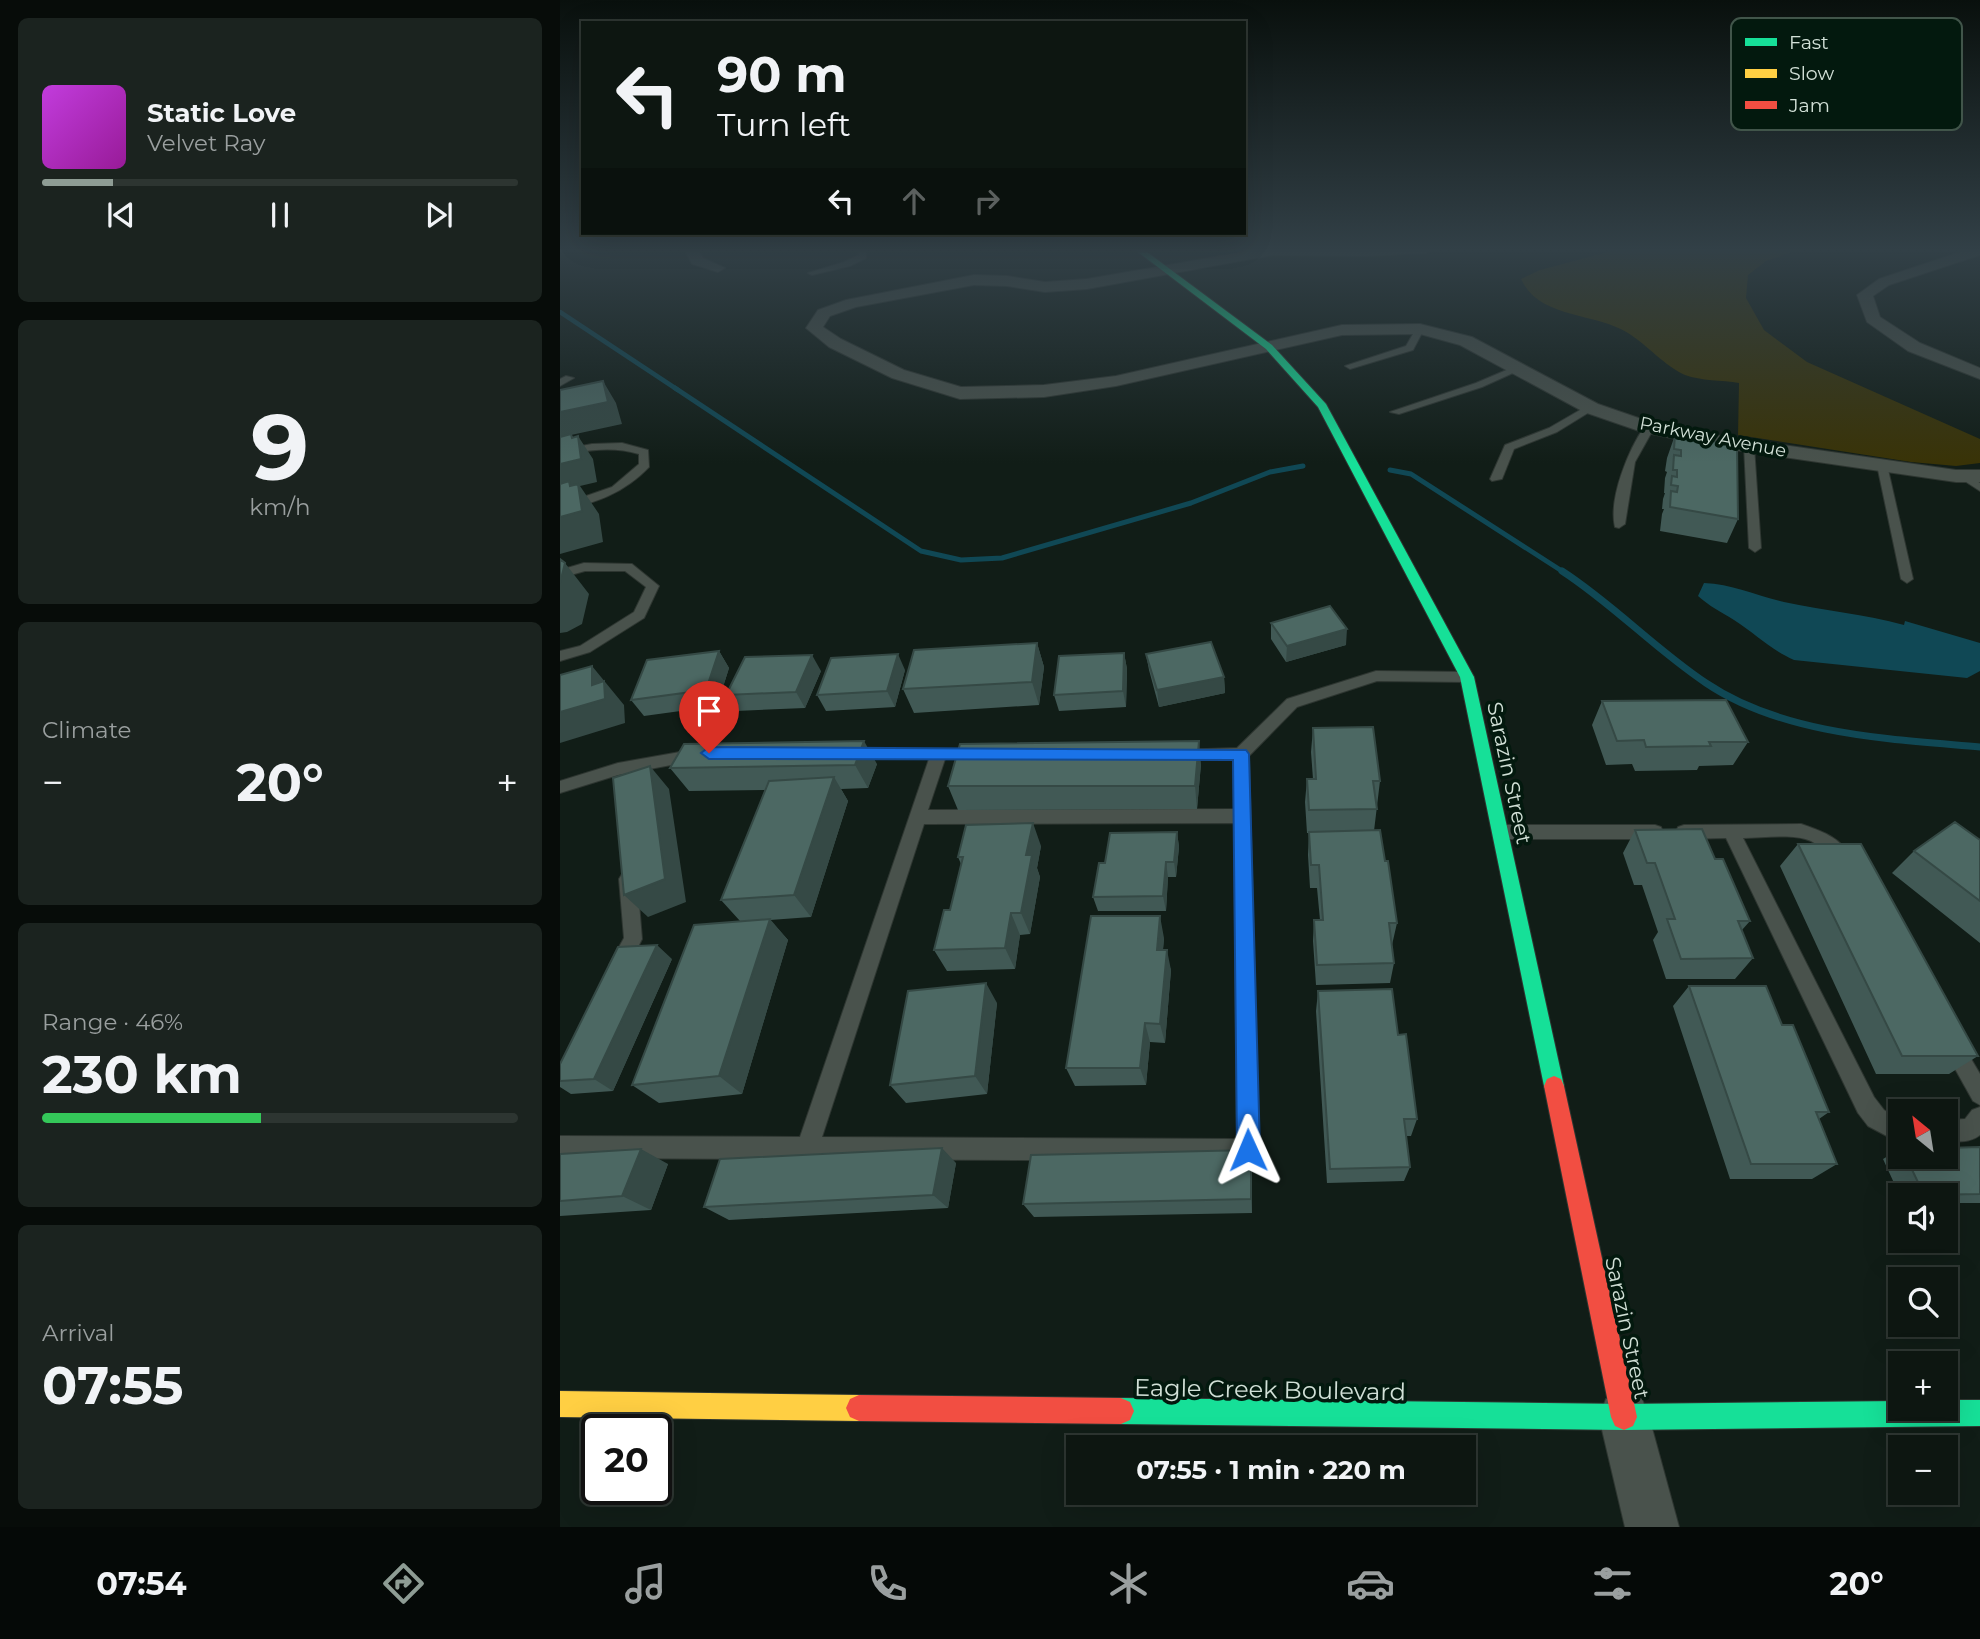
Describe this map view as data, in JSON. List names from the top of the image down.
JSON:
{
  "streets": {
    "street": ["Parkway Avenue", "Sarazin Street", "Eagle Creek Boulevard"]
  },
  "crossings": [
    ["Parkway Avenue", "Sarazin Street"],
    ["Sarazin Street", "Eagle Creek Boulevard"]
  ],
  "legend": ["Fast", "Slow", "Jam"],
  "north": "top left",
  "page": {
    "turn": ["90 m", "Turn left"],
    "song": ["Static Love", "Velvet Ray"],
    "tile": [
      ["9", "km/h"],
      "Climate",
      ["Range · 46%", "230 km"],
      ["Arrival", "07:55"]
    ],
    "heat": ["−", "20°", "+"],
    "map_buttons": ["+", "−"],
    "limit": "20",
    "trip": "07:55 · 1 min · 220 m",
    "tabs": ["07:54", "20°"]
  }
}
